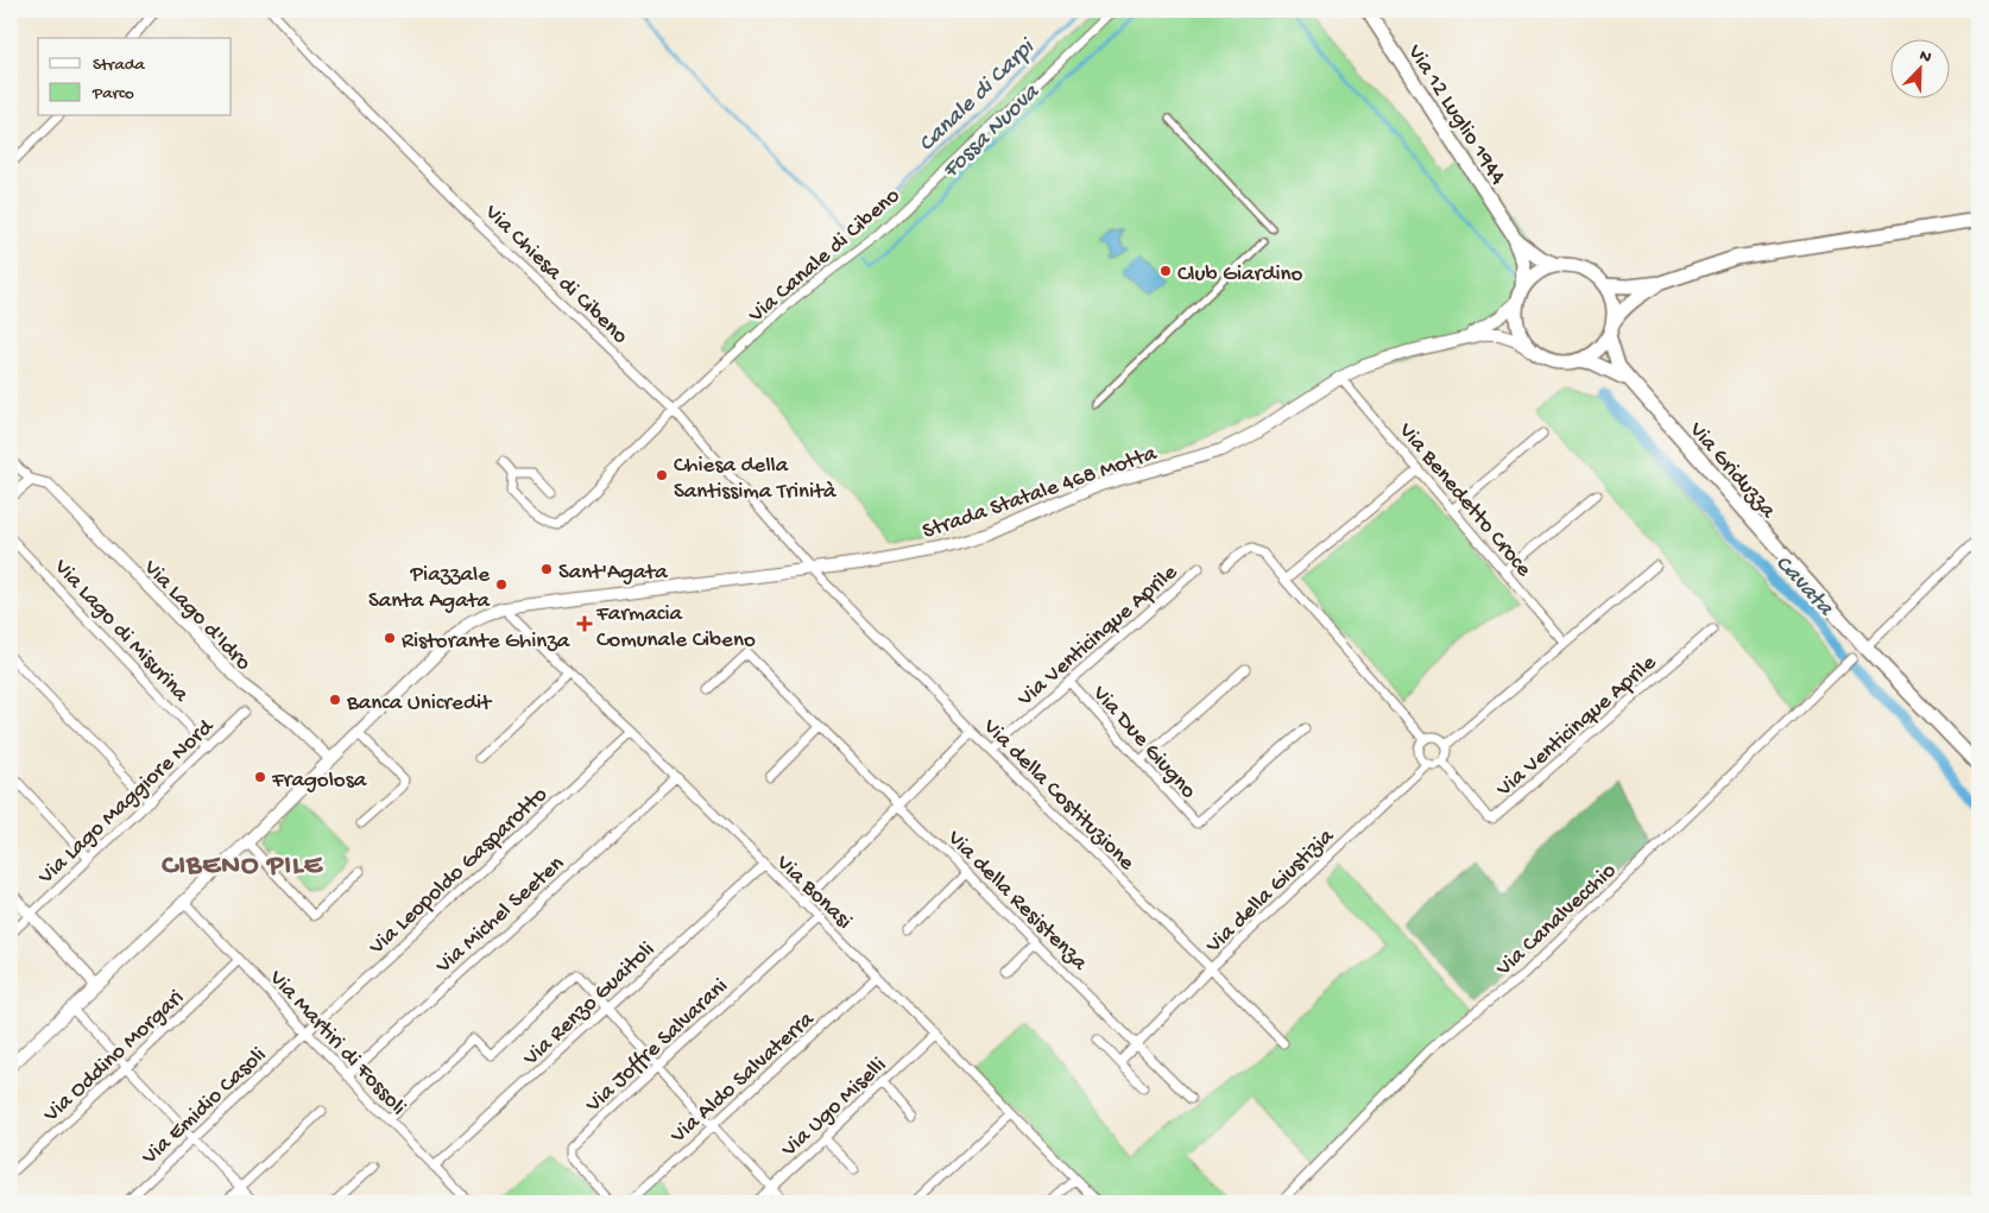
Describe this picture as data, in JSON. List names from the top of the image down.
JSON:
{
  "streets": {
    "main road": ["Via 12 Luglio 1944", "Via Griduzza", "Strada Statale 468 Motta"],
    "street": [
      "Via Canale di Cibeno",
      "Via Chiesa di Cibeno",
      "Via Benedetto Croce",
      "Via Lago d'Idro",
      "Via Lago di Misurina",
      "Via Venticinque Aprile",
      "Via Due Giugno",
      "Via della Costituzione",
      "Via Lago Maggiore Nord",
      "Via Leopoldo Gasparotto",
      "Via della Giustizia",
      "Via Bonasi",
      "Via della Resistenza",
      "Via Michel Seeten",
      "Via Canalvecchio",
      "Via Renzo Guaitoli",
      "Via Martiri di Fossoli",
      "Via Joffre Salvarani",
      "Via Oddino Morgari",
      "Via Aldo Salvaterra",
      "Via Emidio Casoli",
      "Via Ugo Miselli"
    ]
  },
  "crossings": [
    ["Via Canale di Cibeno", "Via Chiesa di Cibeno"],
    ["Via Chiesa di Cibeno", "Strada Statale 468 Motta"],
    ["Via Chiesa di Cibeno", "Via della Costituzione"],
    ["Strada Statale 468 Motta", "Via Benedetto Croce"],
    ["Strada Statale 468 Motta", "Via Lago d'Idro"],
    ["Strada Statale 468 Motta", "Via della Costituzione"],
    ["Strada Statale 468 Motta", "Via Bonasi"],
    ["Strada Statale 468 Motta", "Via Martiri di Fossoli"],
    ["Via Lago di Misurina", "Via Lago Maggiore Nord"],
    ["Via Venticinque Aprile", "Via Due Giugno"],
    ["Via Venticinque Aprile", "Via della Costituzione"],
    ["Via Venticinque Aprile", "Via della Giustizia"],
    ["Via della Costituzione", "Via della Giustizia"],
    ["Via Leopoldo Gasparotto", "Via Bonasi"],
    ["Via Leopoldo Gasparotto", "Via Martiri di Fossoli"],
    ["Via Leopoldo Gasparotto", "Via Emidio Casoli"],
    ["Via della Giustizia", "Via della Resistenza"],
    ["Via Bonasi", "Via Michel Seeten"],
    ["Via Bonasi", "Via Renzo Guaitoli"],
    ["Via Bonasi", "Via Joffre Salvarani"],
    ["Via Bonasi", "Via Aldo Salvaterra"],
    ["Via Bonasi", "Via Ugo Miselli"],
    ["Via Michel Seeten", "Via Martiri di Fossoli"],
    ["Via Renzo Guaitoli", "Via Martiri di Fossoli"],
    ["Via Martiri di Fossoli", "Via Oddino Morgari"],
    ["Via Martiri di Fossoli", "Via Emidio Casoli"]
  ],
  "districts": ["CIBENO PILE"],
  "water": ["Canale di Carpi", "Fossa Nuova", "Cavata"],
  "places": {
    "other": [
      "Club Giardino",
      "Chiesa della Santissima Trinità",
      "Sant'Agata",
      "Piazzale Santa Agata",
      "Ristorante Ghinza",
      "Banca Unicredit",
      "Fragolosa"
    ],
    "health": ["Farmacia Comunale Cibeno"]
  },
  "legend": ["Strada", "Parco"],
  "north": "top right"
}
